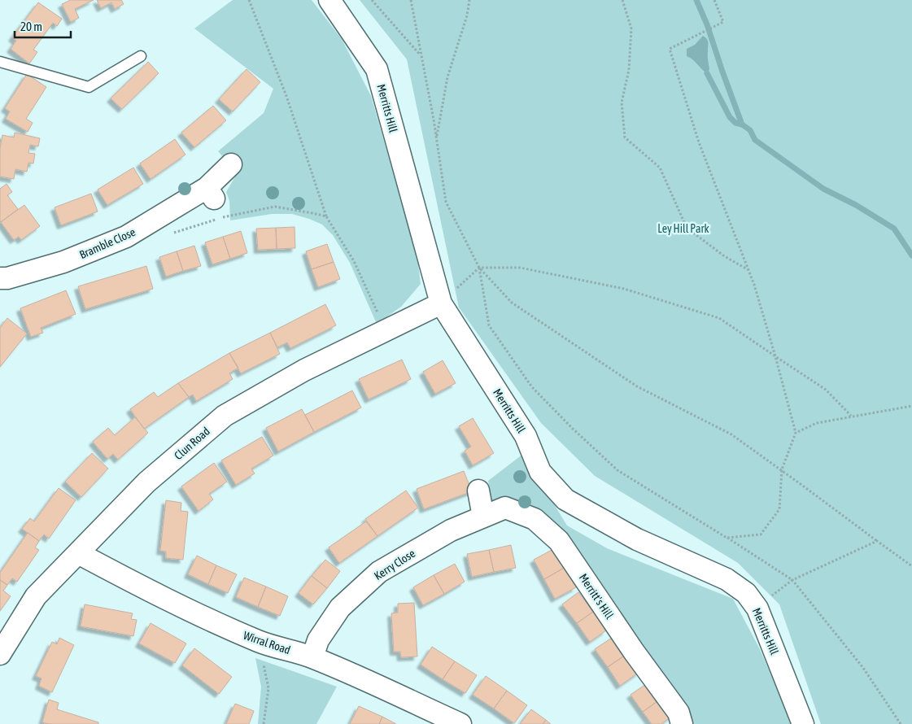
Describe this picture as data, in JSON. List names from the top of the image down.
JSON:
{
  "streets": {
    "street": [
      "Merritts Hill",
      "Bramble Close",
      "Clun Road",
      "Kerry Close",
      "Merritt's Hill",
      "Wirral Road"
    ]
  },
  "crossings": [
    ["Merritts Hill", "Clun Road"],
    ["Clun Road", "Wirral Road"],
    ["Kerry Close", "Merritt's Hill"],
    ["Kerry Close", "Wirral Road"]
  ],
  "parks": ["Ley Hill Park"],
  "scale_bar": "20 m"
}
